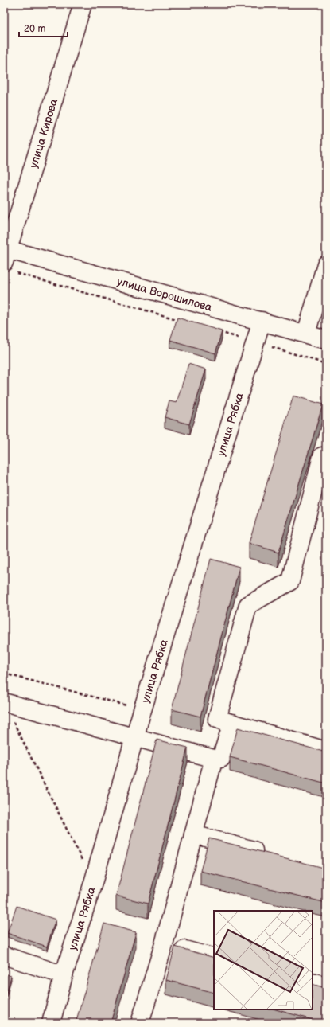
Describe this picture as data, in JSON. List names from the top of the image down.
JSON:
{
  "streets": {
    "street": ["улица Кирова", "улица Ворошилова", "улица Рябка"]
  },
  "crossings": [
    ["улица Кирова", "улица Ворошилова"],
    ["улица Ворошилова", "улица Рябка"]
  ],
  "scale_bar": "20 m"
}
